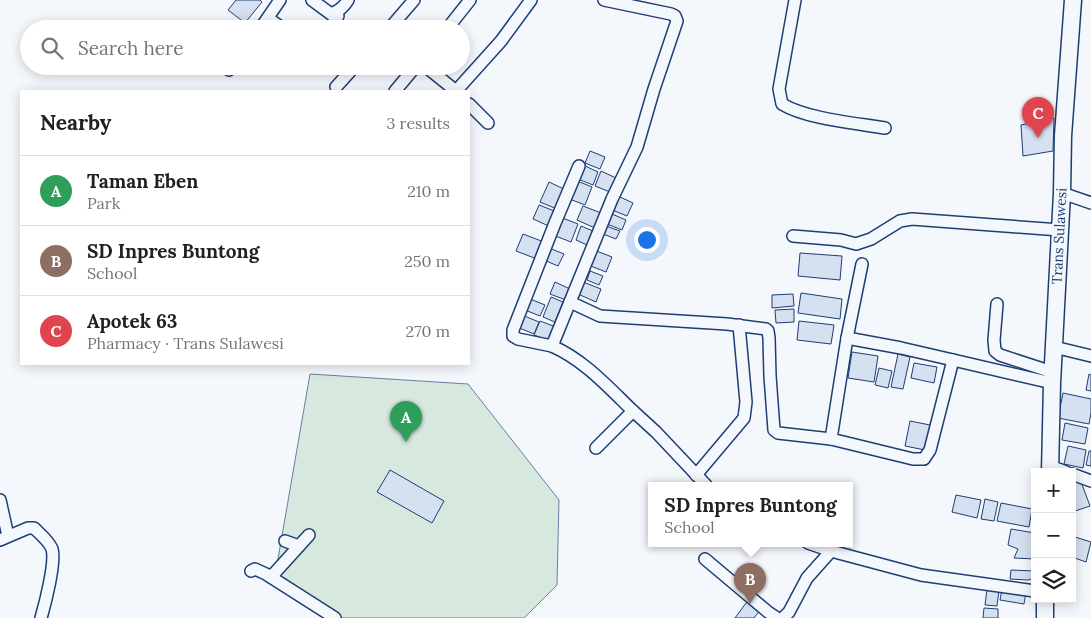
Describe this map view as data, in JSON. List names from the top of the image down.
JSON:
{
  "streets": {
    "highway": ["Trans Sulawesi"]
  },
  "page": {
    "search": "Search here",
    "heading": ["Nearby", "3 results"],
    "pins": ["C", "A", "B"],
    "list": [
      {
        "mark": "A",
        "name": "Taman Eben",
        "note": "Park",
        "value": "210 m"
      },
      {
        "mark": "B",
        "name": "SD Inpres Buntong",
        "note": "School",
        "value": "250 m"
      },
      {
        "mark": "C",
        "name": "Apotek 63",
        "note": "Pharmacy · Trans Sulawesi",
        "value": "270 m"
      }
    ],
    "map_buttons": ["+", "−"],
    "popup": ["SD Inpres Buntong", "School"]
  }
}
